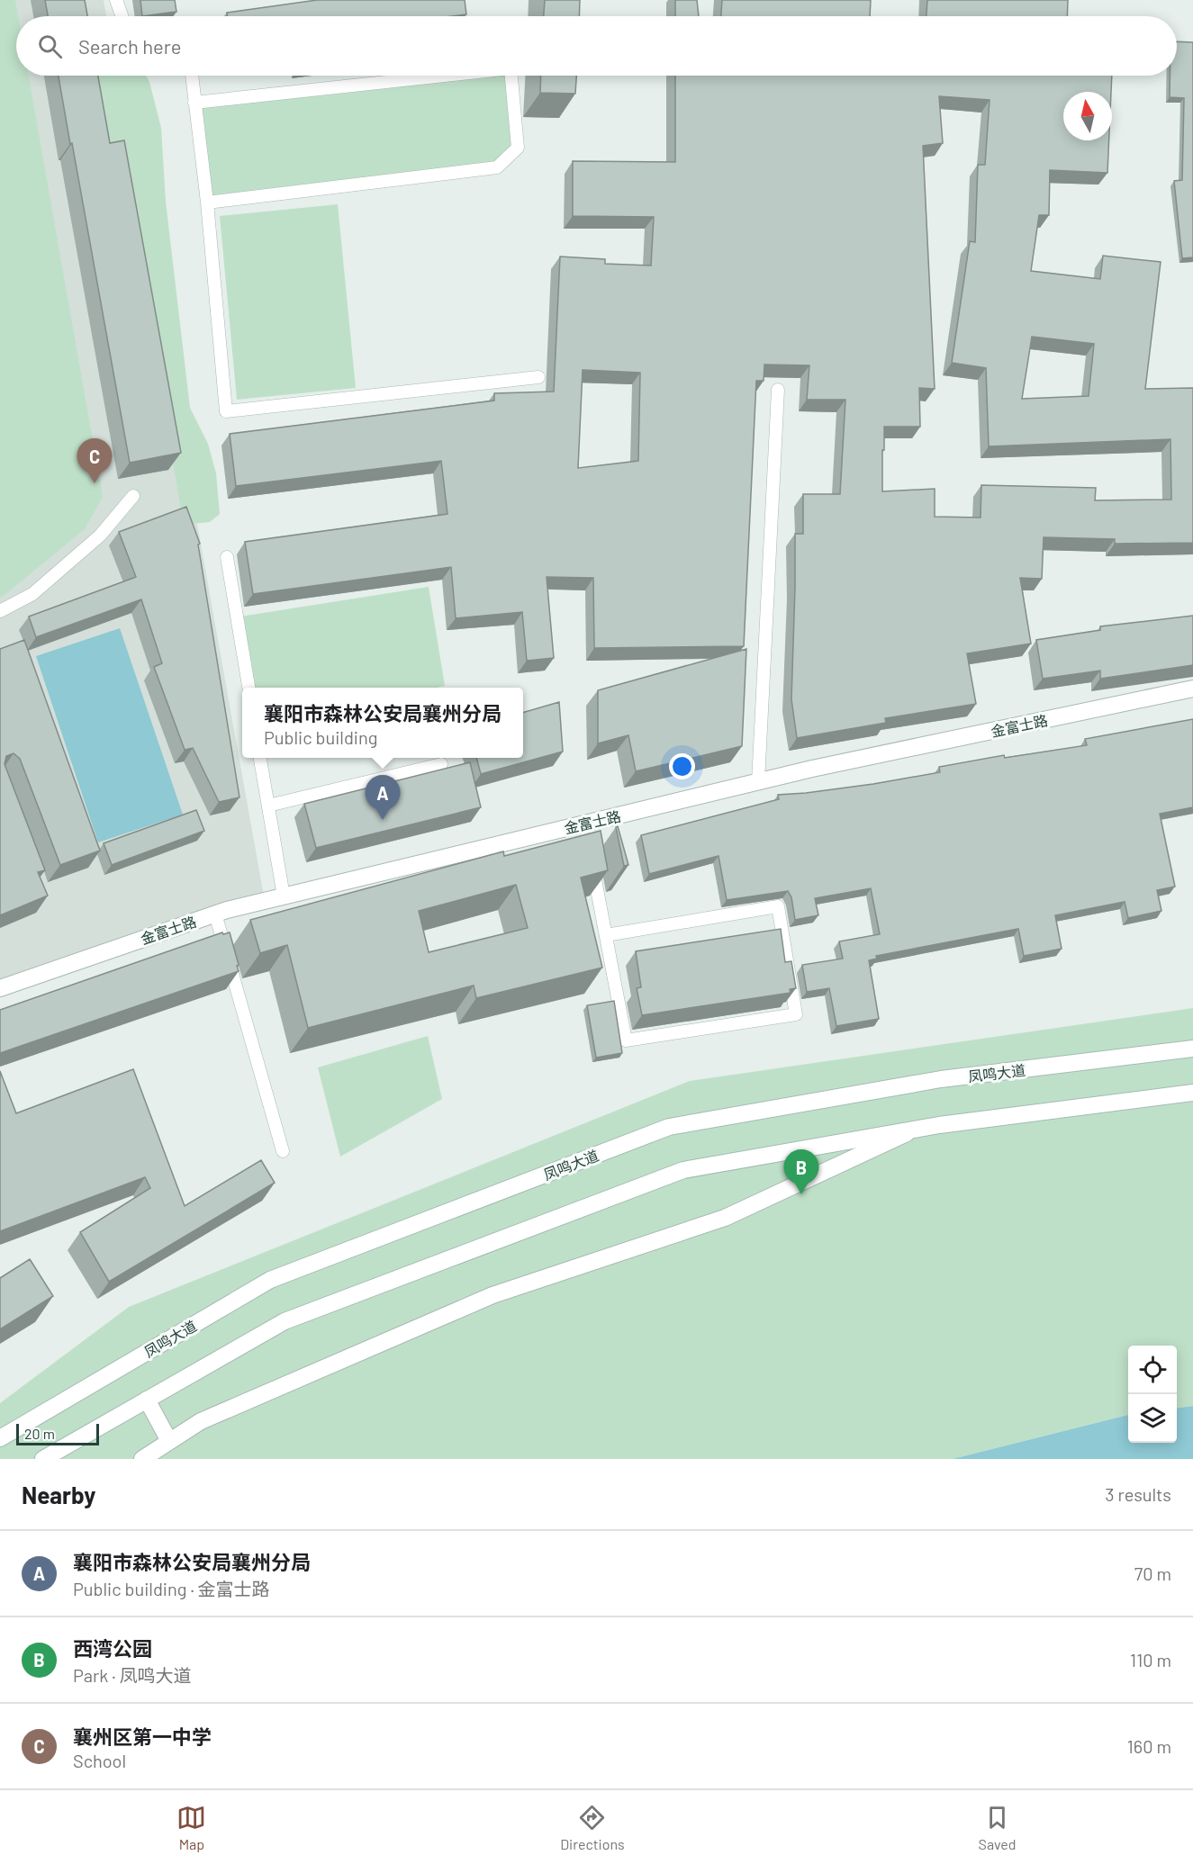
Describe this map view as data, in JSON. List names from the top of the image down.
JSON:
{
  "streets": {
    "main road": ["金富士路", "凤鸣大道"]
  },
  "scale_bar": "20 m",
  "north": "top",
  "page": {
    "search": "Search here",
    "pins": ["C", "A", "B"],
    "popup": ["襄阳市森林公安局襄州分局", "Public building"],
    "scale": "20 m",
    "heading": ["Nearby", "3 results"],
    "list": [
      {
        "mark": "A",
        "name": "襄阳市森林公安局襄州分局",
        "note": "Public building · 金富士路",
        "value": "70 m"
      },
      {
        "mark": "B",
        "name": "西湾公园",
        "note": "Park · 凤鸣大道",
        "value": "110 m"
      },
      {
        "mark": "C",
        "name": "襄州区第一中学",
        "note": "School",
        "value": "160 m"
      }
    ],
    "nav": ["Map", "Directions", "Saved"]
  }
}
